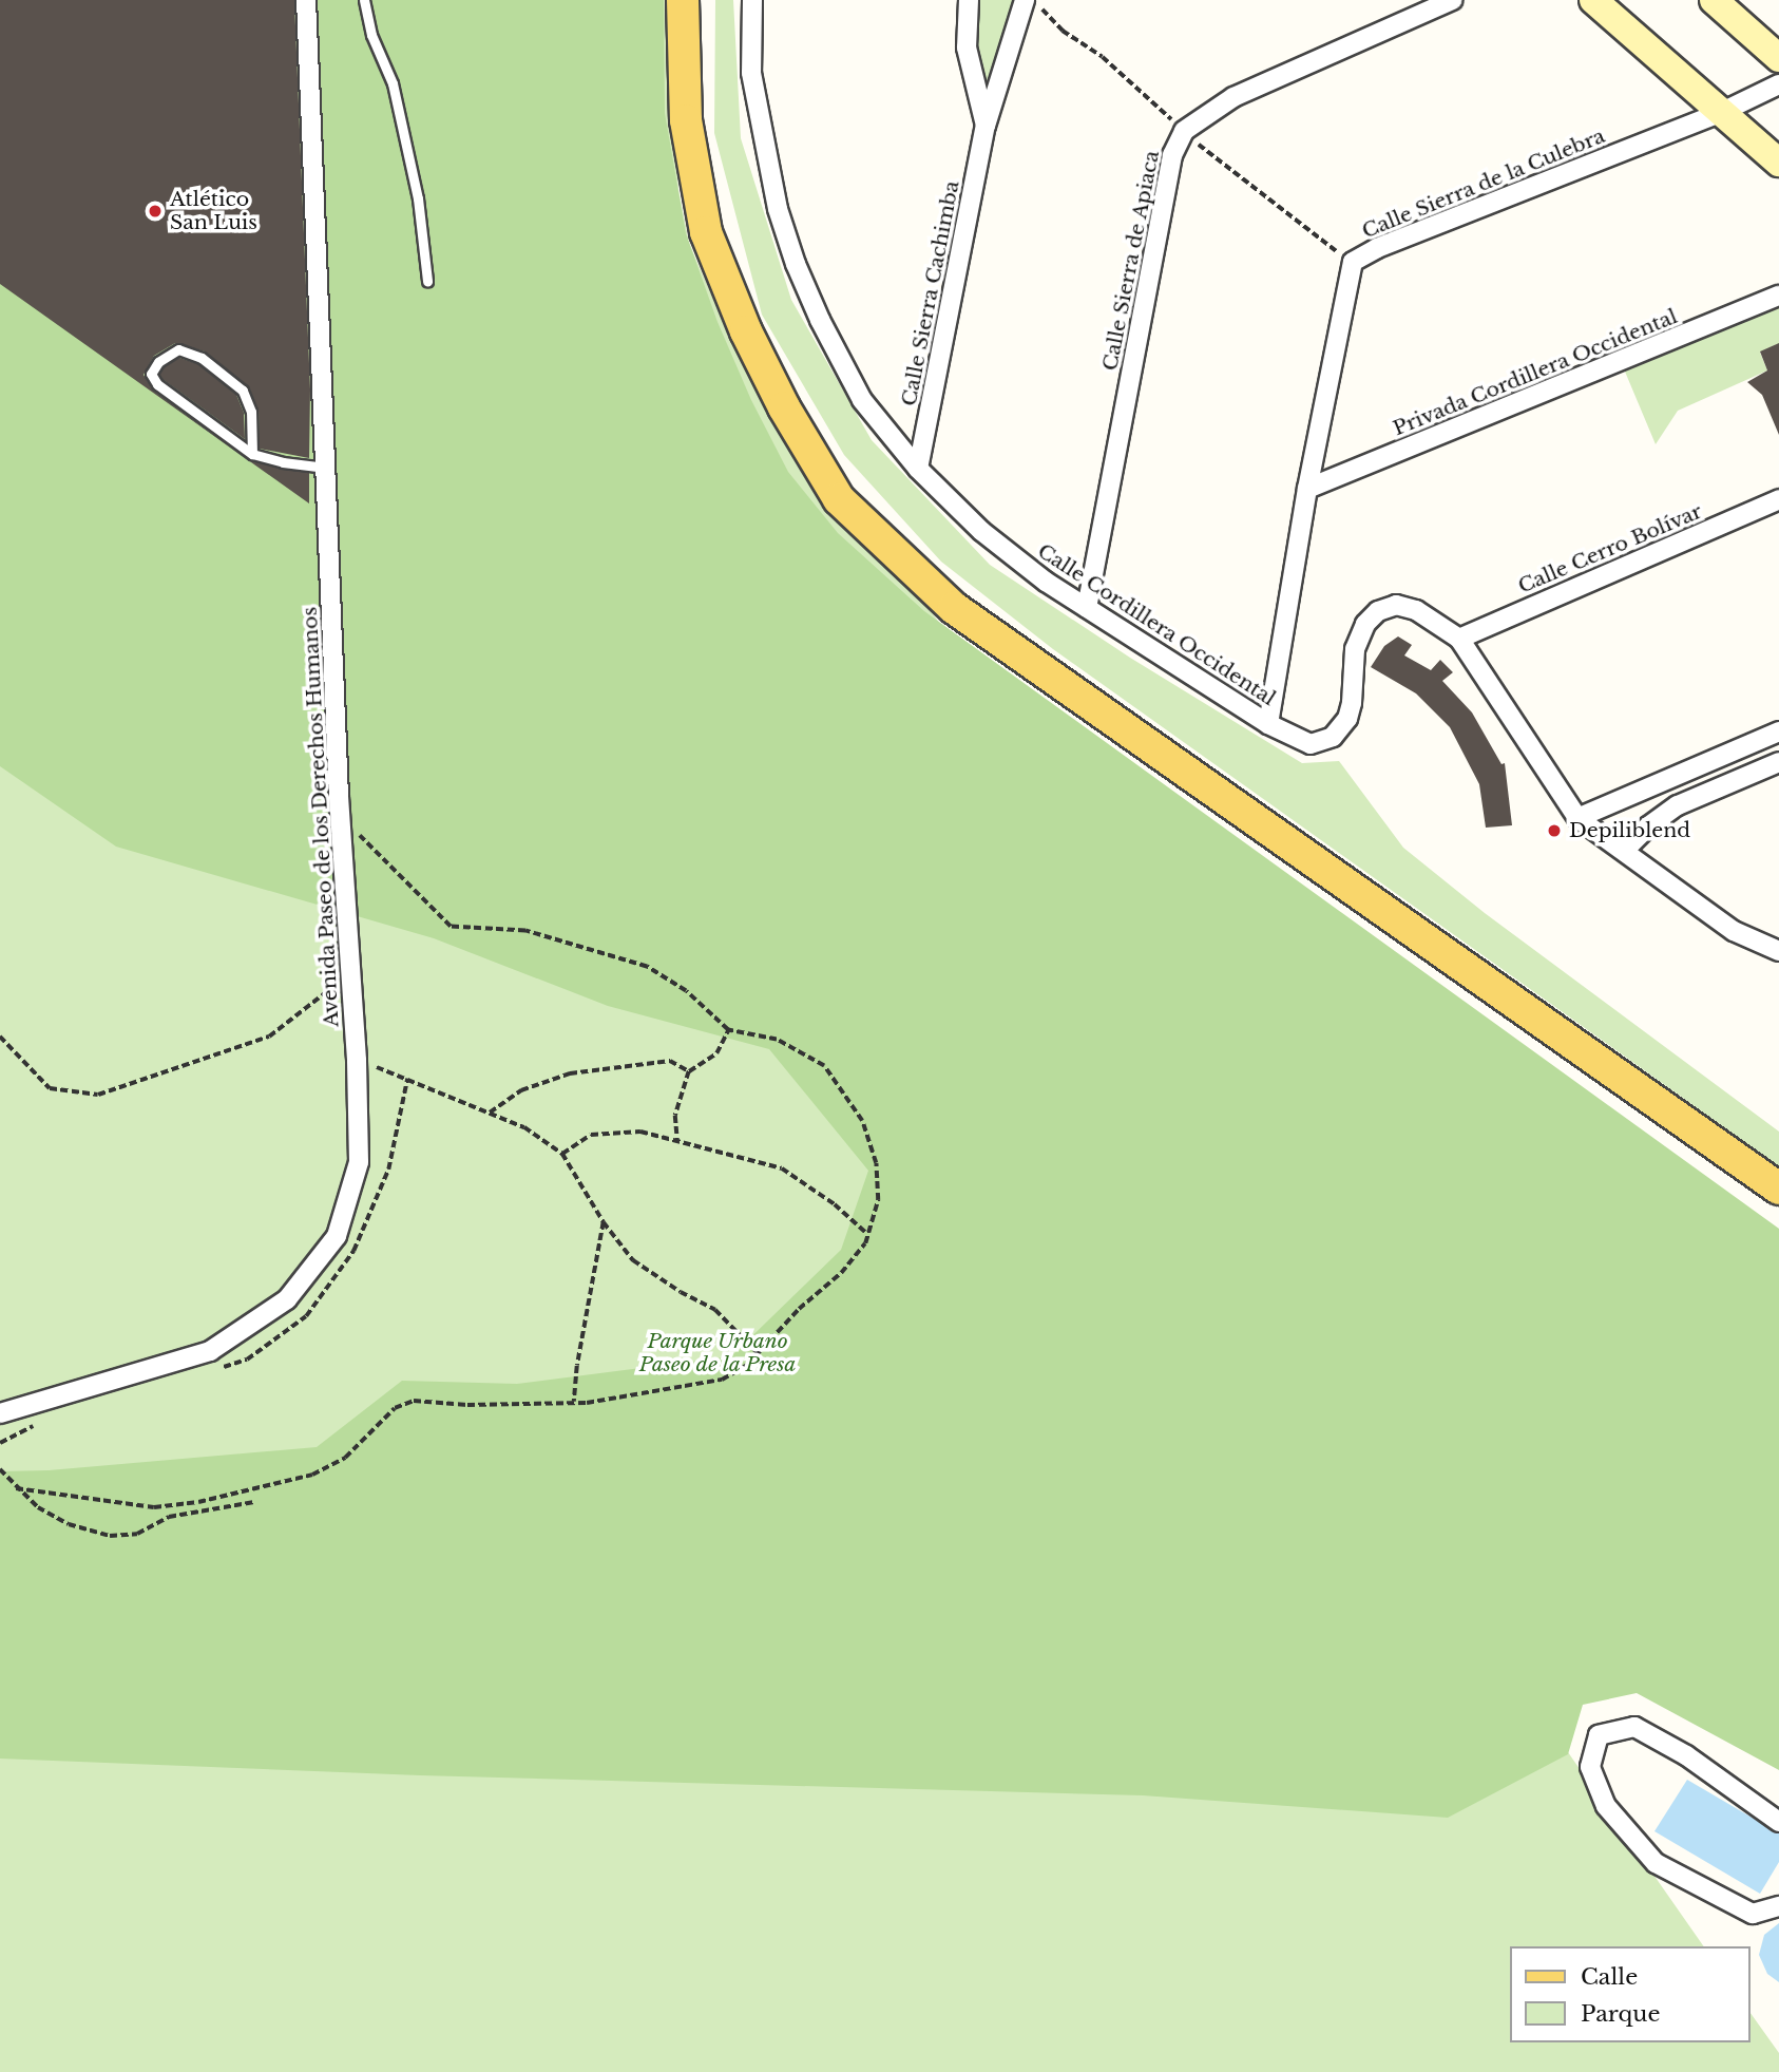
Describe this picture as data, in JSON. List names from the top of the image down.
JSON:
{
  "streets": {
    "street": [
      "Calle Sierra de la Culebra",
      "Calle Sierra de Apiaca",
      "Calle Sierra Cachimba",
      "Privada Cordillera Occidental",
      "Calle Cerro Bolívar",
      "Calle Cordillera Occidental",
      "Avenida Paseo de los Derechos Humanos"
    ]
  },
  "crossings": [
    ["Calle Sierra de la Culebra", "Privada Cordillera Occidental"],
    ["Calle Sierra de la Culebra", "Calle Cordillera Occidental"],
    ["Calle Sierra de Apiaca", "Calle Cordillera Occidental"],
    ["Calle Sierra Cachimba", "Calle Cordillera Occidental"],
    ["Calle Cerro Bolívar", "Calle Cordillera Occidental"]
  ],
  "parks": ["Parque Urbano Paseo de la Presa"],
  "places": ["Atlético San Luis", "Depiliblend"],
  "legend": ["Calle", "Parque"]
}
